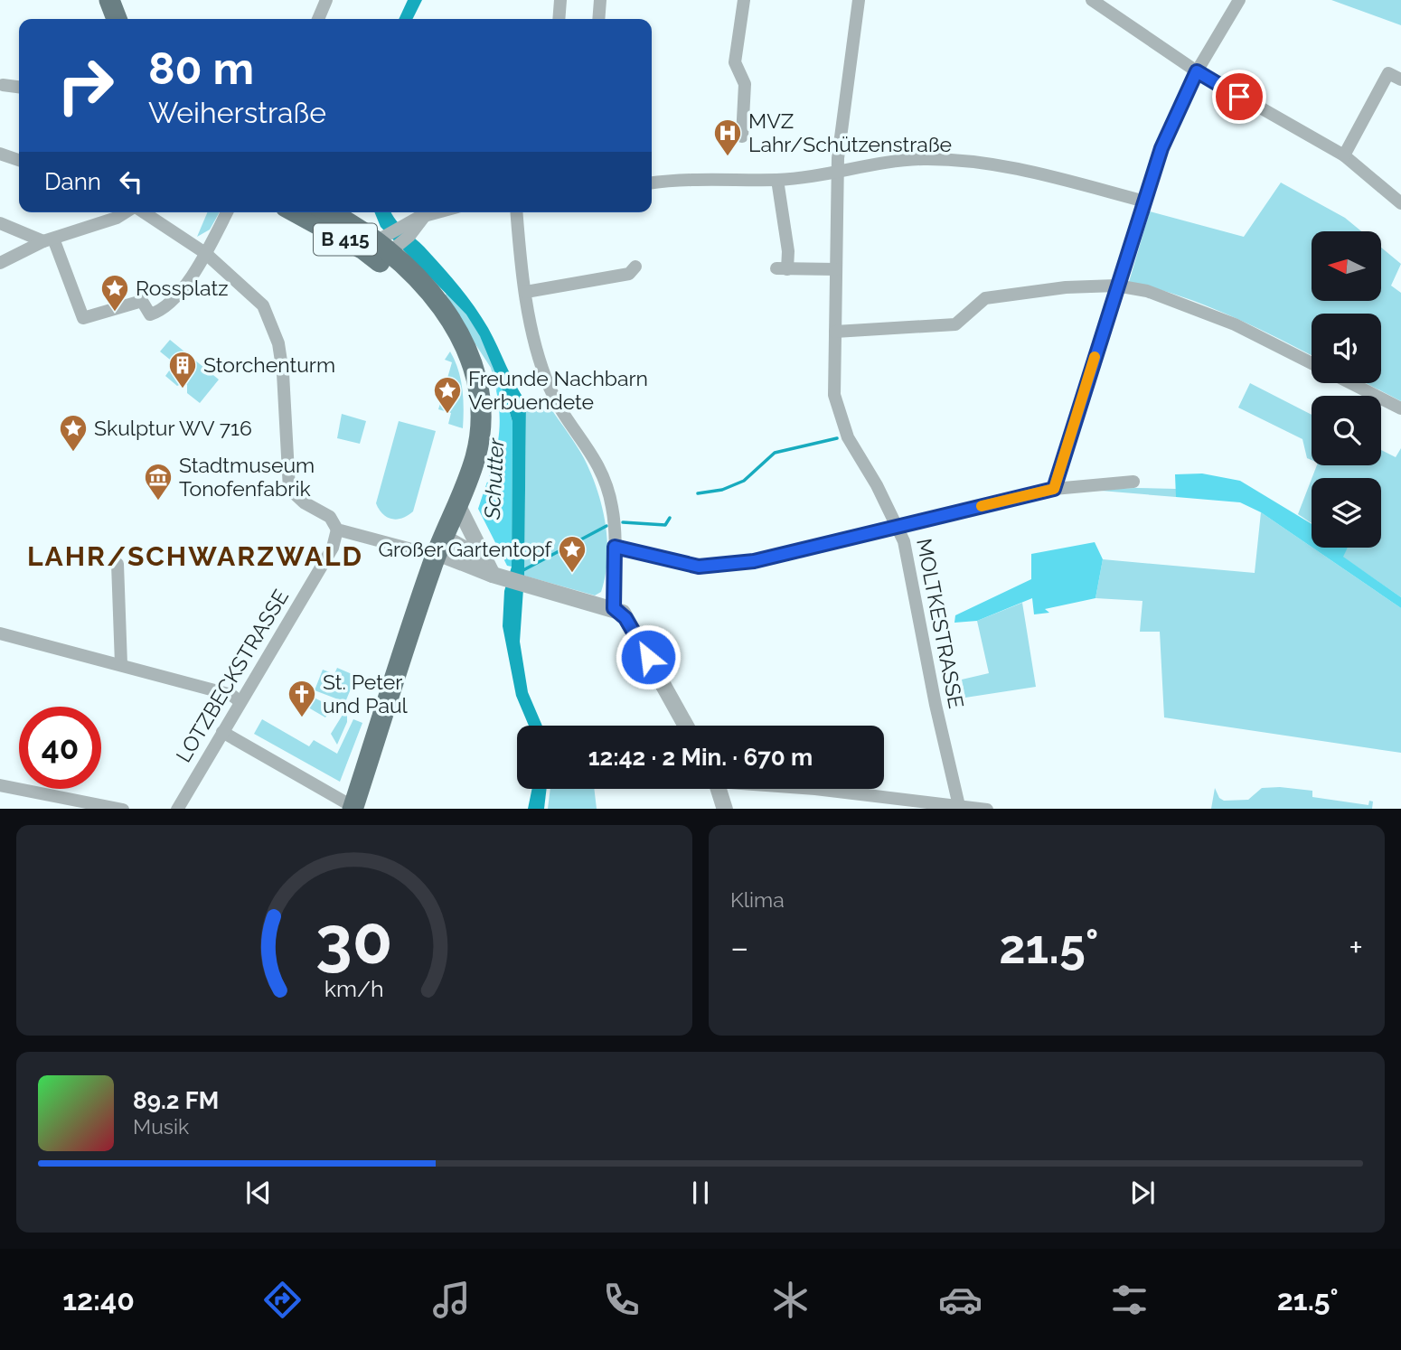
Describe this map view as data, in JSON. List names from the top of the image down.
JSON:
{
  "streets": {
    "main road": ["B 415"],
    "street": ["MOLTKESTRASSE", "LOTZBECKSTRASSE"]
  },
  "districts": ["LAHR/SCHWARZWALD"],
  "water": ["Schutter"],
  "places": {
    "hospital": ["MVZ Lahr/Schützenstraße"],
    "place": [
      "Rossplatz",
      "Freunde Nachbarn Verbuendete",
      "Skulptur WV 716",
      "Großer Gartentopf"
    ],
    "building": ["Storchenturm"],
    "museum": ["Stadtmuseum Tonofenfabrik"],
    "church": ["St. Peter und Paul"]
  },
  "north": "left",
  "page": {
    "turn": ["80 m", "Weiherstraße"],
    "then": "Dann",
    "limit": "40",
    "trip": "12:42 · 2 Min. · 670 m",
    "tile": "Klima",
    "heat": ["−", "21.5°", "+"],
    "song": ["89.2 FM", "Musik"],
    "tabs": ["12:40", "21.5°"],
    "gauge": ["30", "km/h"]
  }
}
